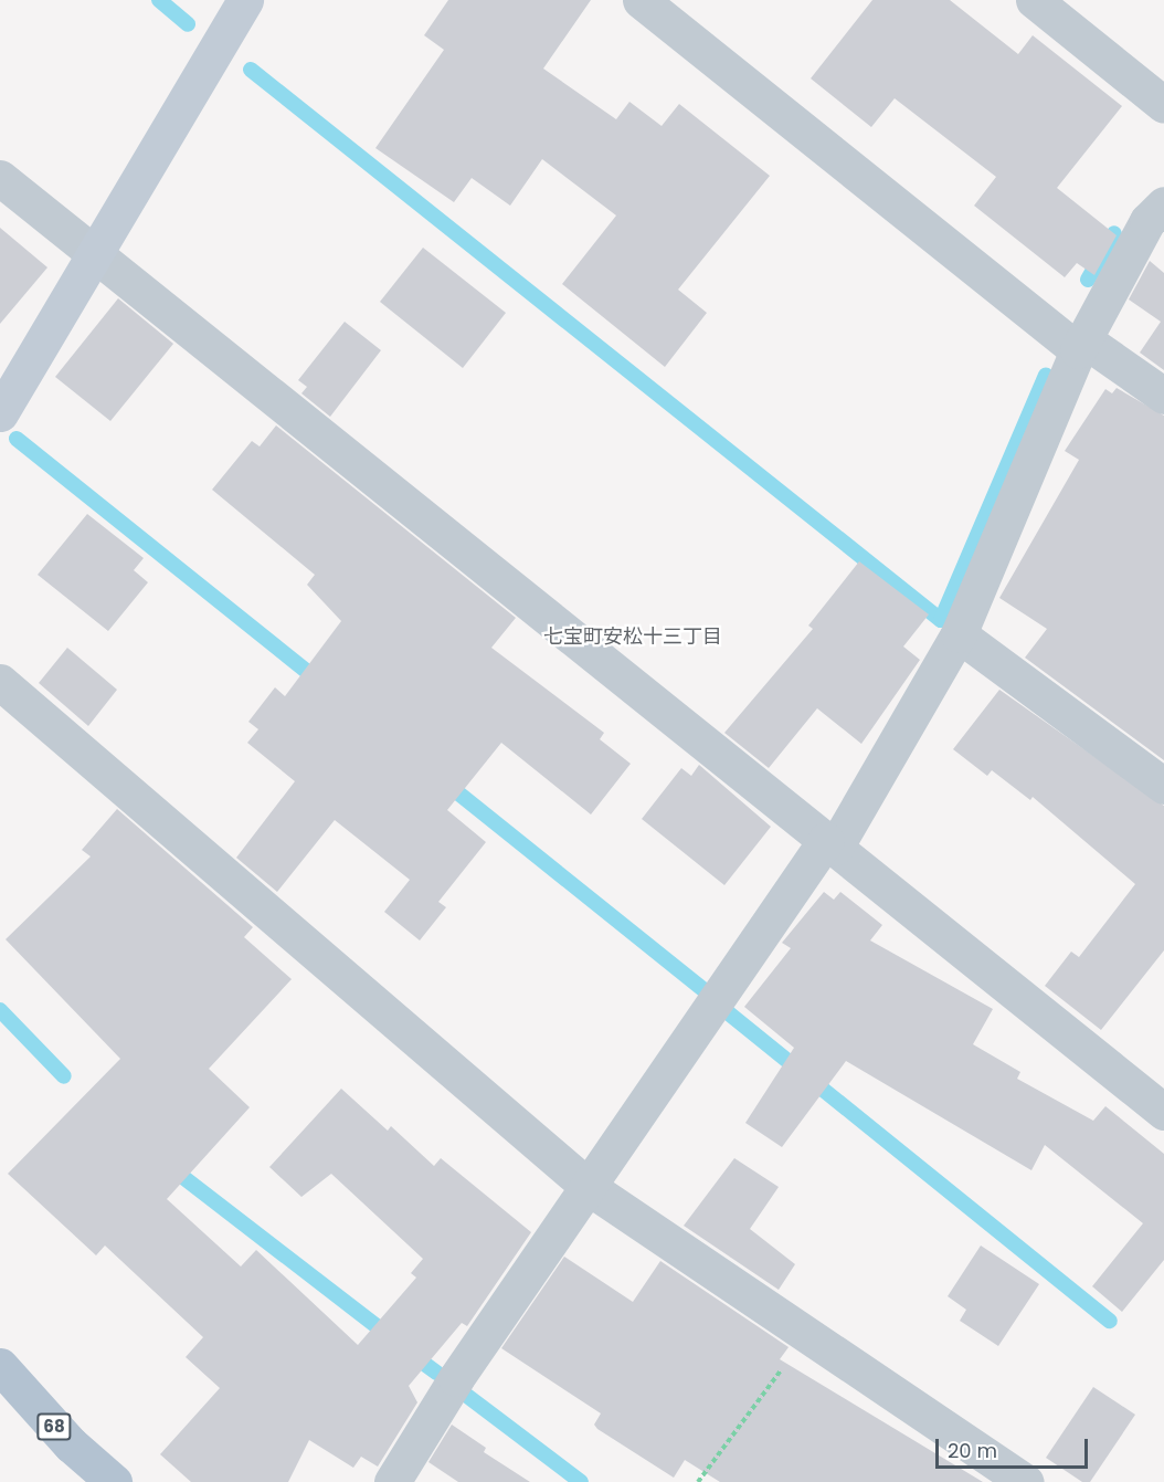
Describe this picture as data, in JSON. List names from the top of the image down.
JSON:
{
  "streets": {
    "main road": ["68"]
  },
  "districts": ["七宝町安松十三丁目"],
  "scale_bar": "20 m"
}
